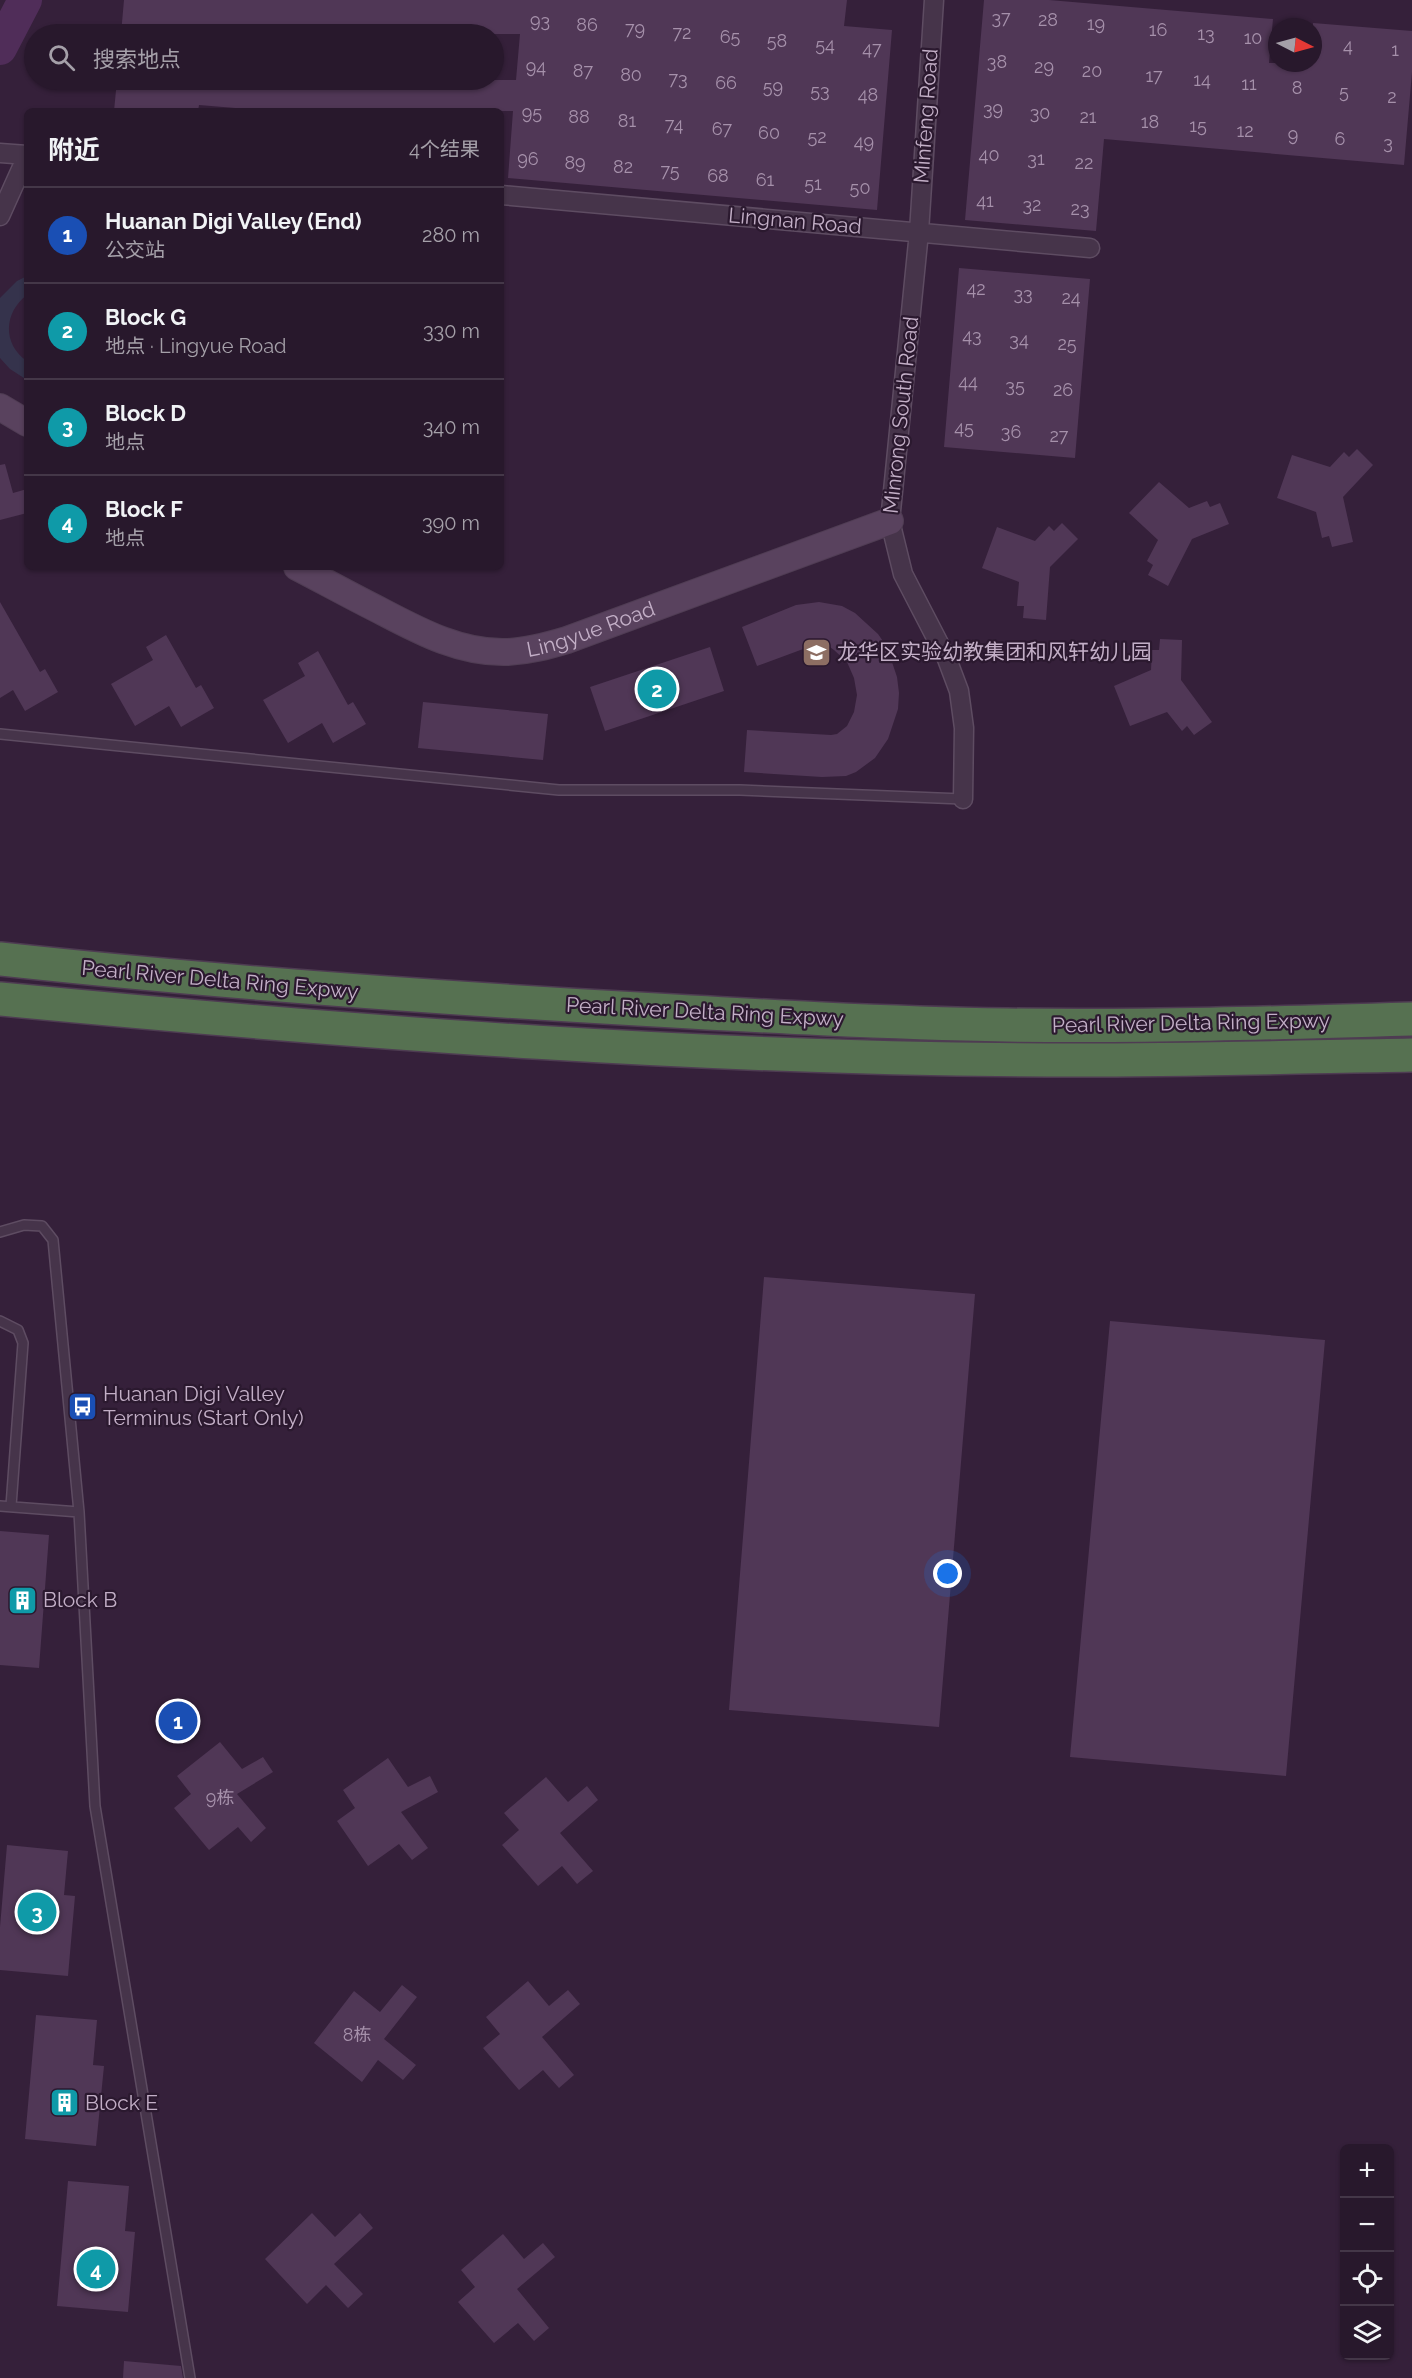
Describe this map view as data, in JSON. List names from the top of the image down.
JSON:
{
  "streets": {
    "highway": ["Pearl River Delta Ring Expwy"],
    "street": [
      "Minfeng Road",
      "Lingnan Road",
      "Minrong South Road",
      "Lingyue Road"
    ]
  },
  "crossings": [
    ["Minfeng Road", "Lingnan Road"],
    ["Minfeng Road", "Minrong South Road"],
    ["Lingnan Road", "Minrong South Road"],
    ["Minrong South Road", "Lingyue Road"]
  ],
  "places": {
    "school or university": ["龙华区实验幼教集团和风轩幼儿园"],
    "bus stop": ["Huanan Digi Valley Terminus (Start Only)"],
    "building": ["Block B", "Block E"]
  },
  "house_numbers": [
    "37",
    "28",
    "93",
    "19",
    "86",
    "79",
    "16",
    "72",
    "13",
    "65",
    "10",
    "58",
    "54",
    "4",
    "47",
    "1",
    "38",
    "94",
    "29",
    "87",
    "20",
    "80",
    "17",
    "73",
    "14",
    "66",
    "11",
    "59",
    "8",
    "53",
    "5",
    "48",
    "2",
    "39",
    "95",
    "30",
    "88",
    "21",
    "81",
    "18",
    "74",
    "15",
    "67",
    "12",
    "60",
    "9",
    "52",
    "6",
    "49",
    "3",
    "40",
    "96",
    "31",
    "89",
    "22",
    "82",
    "75",
    "68",
    "61",
    "51",
    "50",
    "41",
    "32",
    "23",
    "42",
    "33",
    "24",
    "43",
    "34",
    "25",
    "44",
    "35",
    "26",
    "45",
    "36",
    "27",
    "9栋",
    "8栋"
  ],
  "north": "right",
  "page": {
    "search": "搜索地点",
    "heading": ["附近", "4个结果"],
    "list": [
      {
        "mark": "1",
        "name": "Huanan Digi Valley (End)",
        "note": "公交站",
        "value": "280 m"
      },
      {
        "mark": "2",
        "name": "Block G",
        "note": "地点 · Lingyue Road",
        "value": "330 m"
      },
      {
        "mark": "3",
        "name": "Block D",
        "note": "地点",
        "value": "340 m"
      },
      {
        "mark": "4",
        "name": "Block F",
        "note": "地点",
        "value": "390 m"
      }
    ],
    "pins": [
      "2",
      "1",
      "3",
      "4"
    ],
    "map_buttons": ["+", "−"]
  }
}
